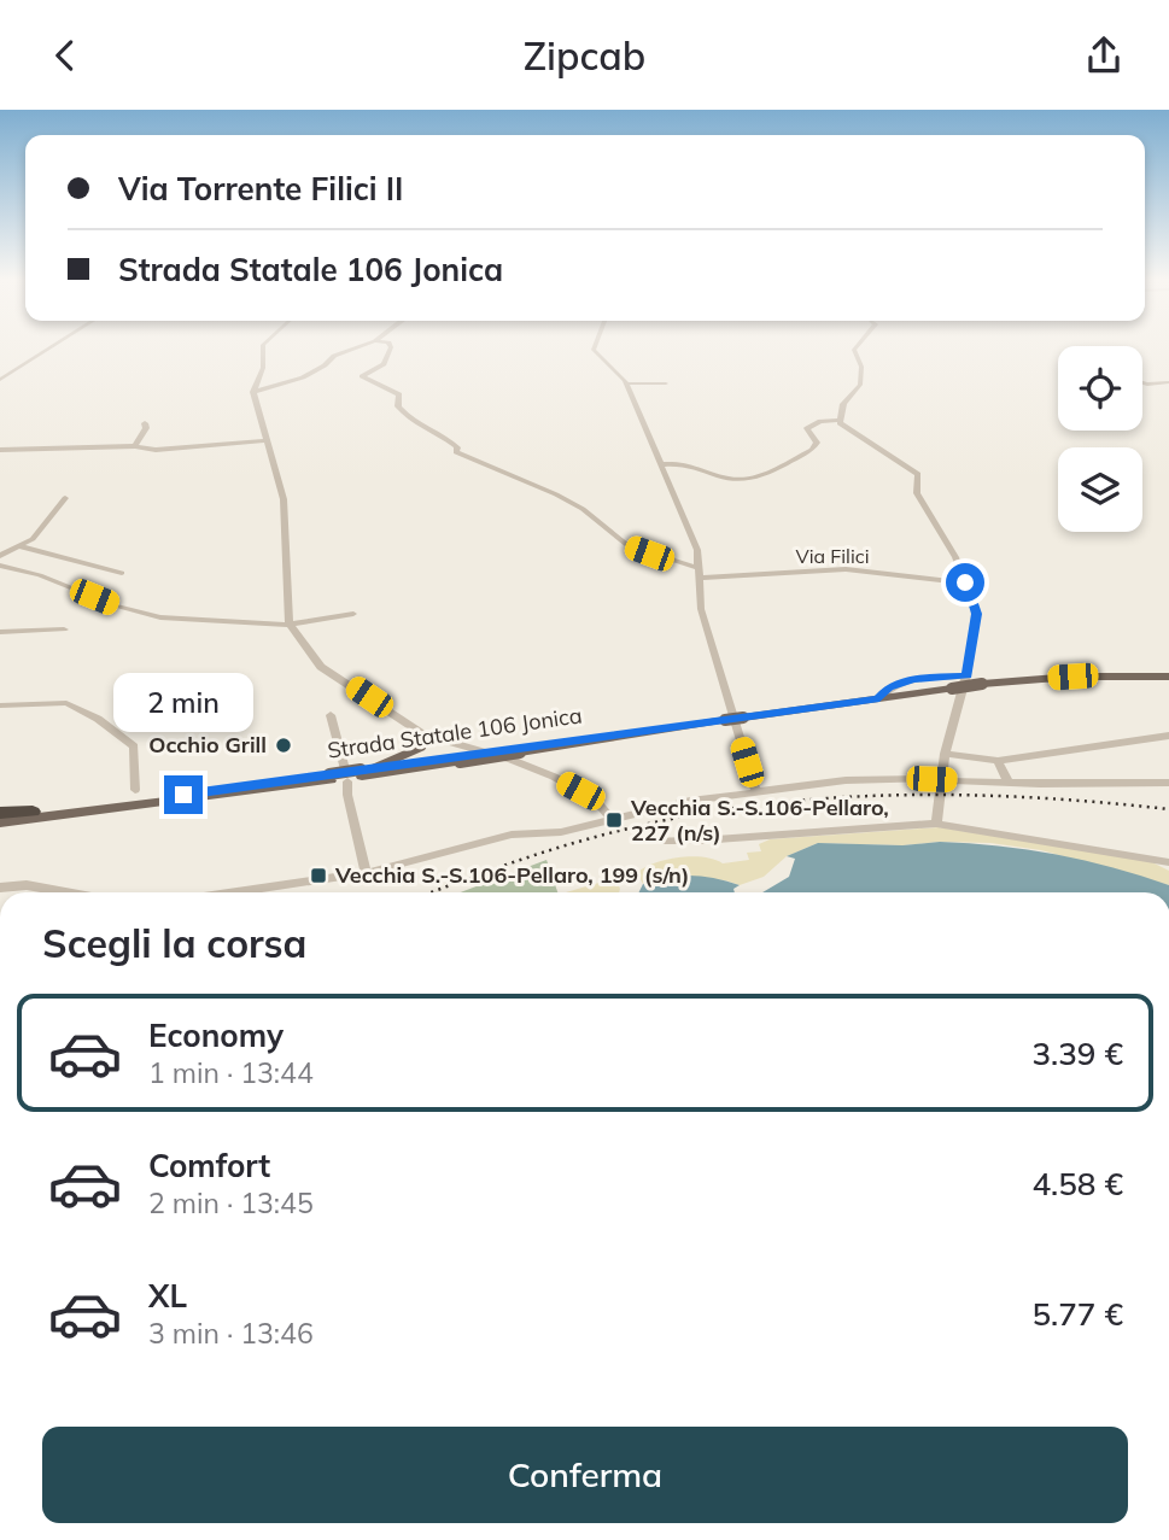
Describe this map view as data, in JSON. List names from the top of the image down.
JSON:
{
  "streets": {
    "highway": ["Strada Statale 106 Jonica"],
    "street": ["Via Filici"]
  },
  "places": {
    "other": ["Occhio Grill"],
    "transit": ["Vecchia S.-S.106-Pellaro, 227 (n/s)", "Vecchia S.-S.106-Pellaro, 199 (s/n)"]
  },
  "page": {
    "header": "Zipcab",
    "banner": ["Via Torrente Filici II", "Strada Statale 106 Jonica"],
    "bubble": "2 min",
    "heading": "Scegli la corsa",
    "list": [
      {
        "name": "Economy",
        "note": "1 min · 13:44",
        "value": "3.39 €"
      },
      {
        "name": "Comfort",
        "note": "2 min · 13:45",
        "value": "4.58 €"
      },
      {
        "name": "XL",
        "note": "3 min · 13:46",
        "value": "5.77 €"
      }
    ],
    "buttons": "Conferma"
  }
}
